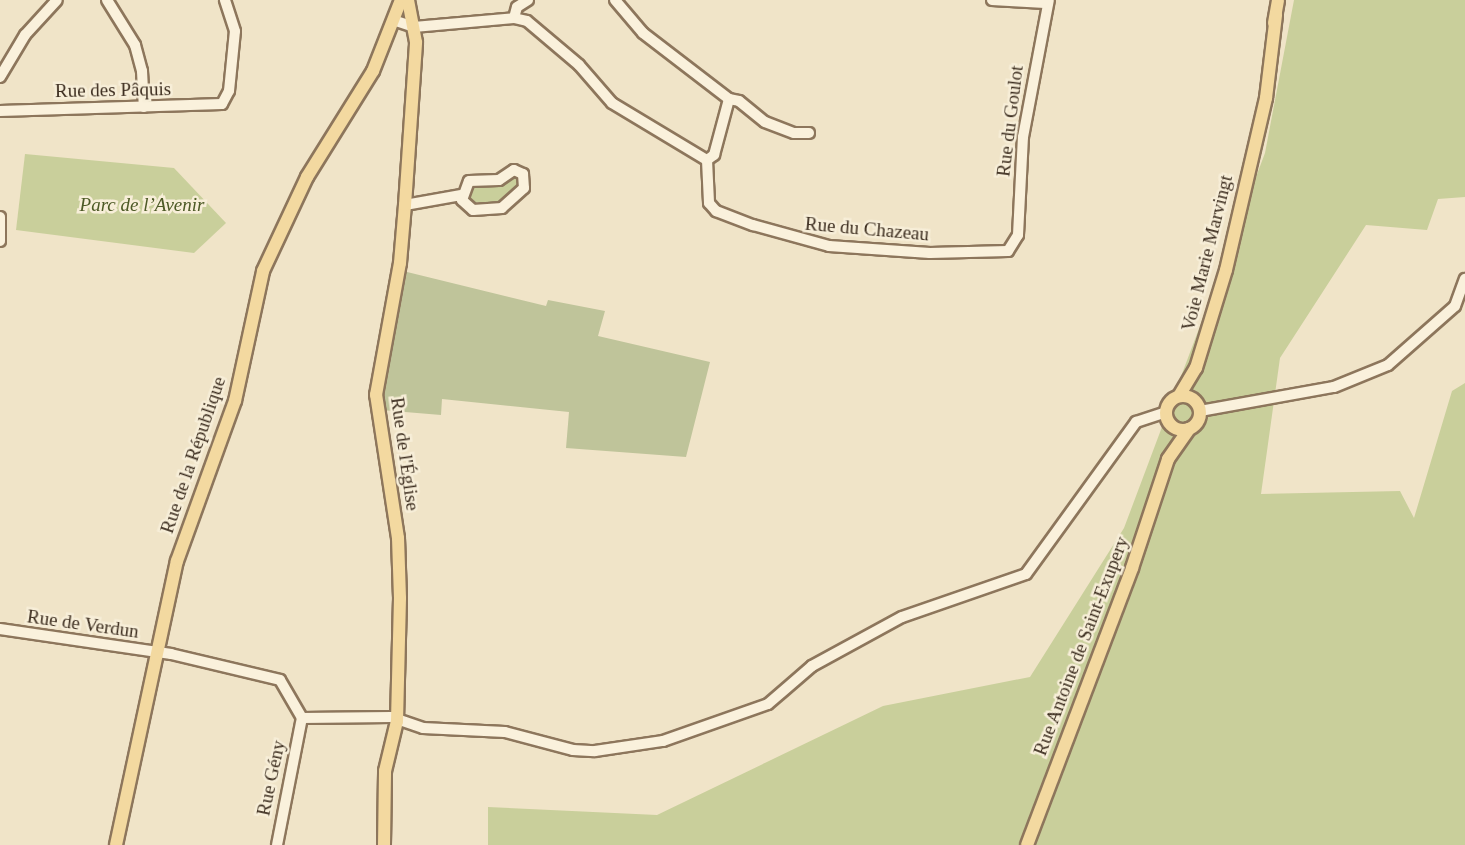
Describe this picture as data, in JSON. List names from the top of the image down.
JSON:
{
  "streets": {
    "main road": [
      "Voie Marie Marvingt",
      "Rue de l'Église",
      "Rue de la République",
      "Rue Antoine de Saint-Exupery"
    ],
    "street": [
      "Rue des Pâquis",
      "Rue du Goulot",
      "Rue du Chazeau",
      "Rue de Verdun",
      "Rue Gény"
    ]
  },
  "crossings": [
    ["Rue du Goulot", "Rue du Chazeau"],
    ["Voie Marie Marvingt", "Rue Antoine de Saint-Exupery"],
    ["Rue de la République", "Rue de Verdun"],
    ["Rue de Verdun", "Rue Gény"]
  ],
  "parks": ["Parc de l’Avenir"]
}
